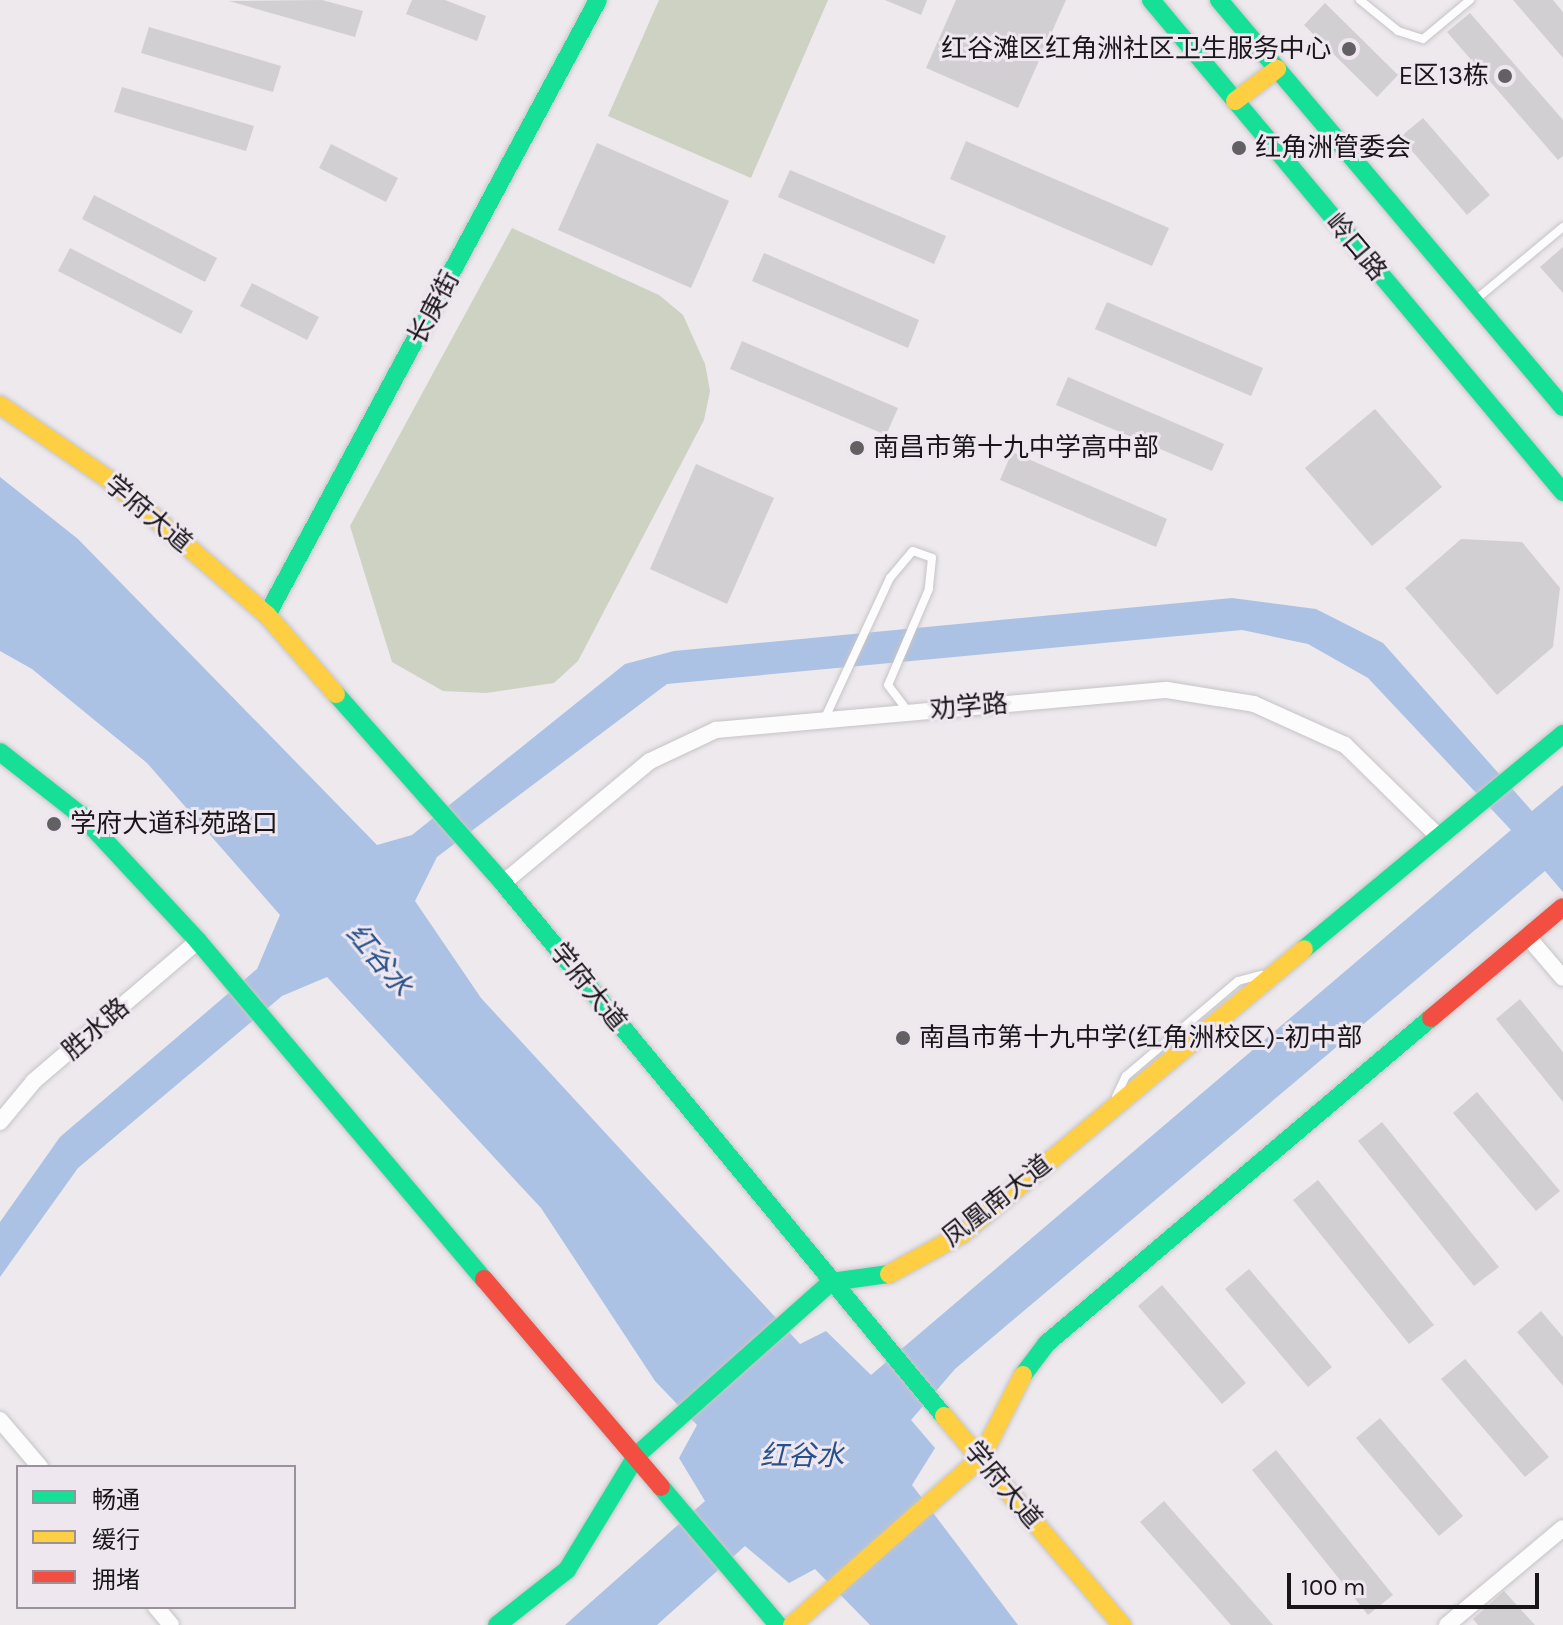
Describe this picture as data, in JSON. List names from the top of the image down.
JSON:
{
  "streets": {
    "main road": [
      "岭口路",
      "长庚街",
      "学府大道",
      "凤凰南大道"
    ],
    "street": ["劝学路", "胜水路"]
  },
  "crossings": [
    ["长庚街", "学府大道"],
    ["学府大道", "劝学路"],
    ["学府大道", "凤凰南大道"],
    ["劝学路", "凤凰南大道"]
  ],
  "water": ["红谷水"],
  "places": [
    "红谷滩区红角洲社区卫生服务中心",
    "E区13栋",
    "红角洲管委会",
    "南昌市第十九中学高中部",
    "学府大道科苑路口",
    "南昌市第十九中学(红角洲校区)-初中部"
  ],
  "legend": ["畅通", "缓行", "拥堵"],
  "scale_bar": "100 m"
}
